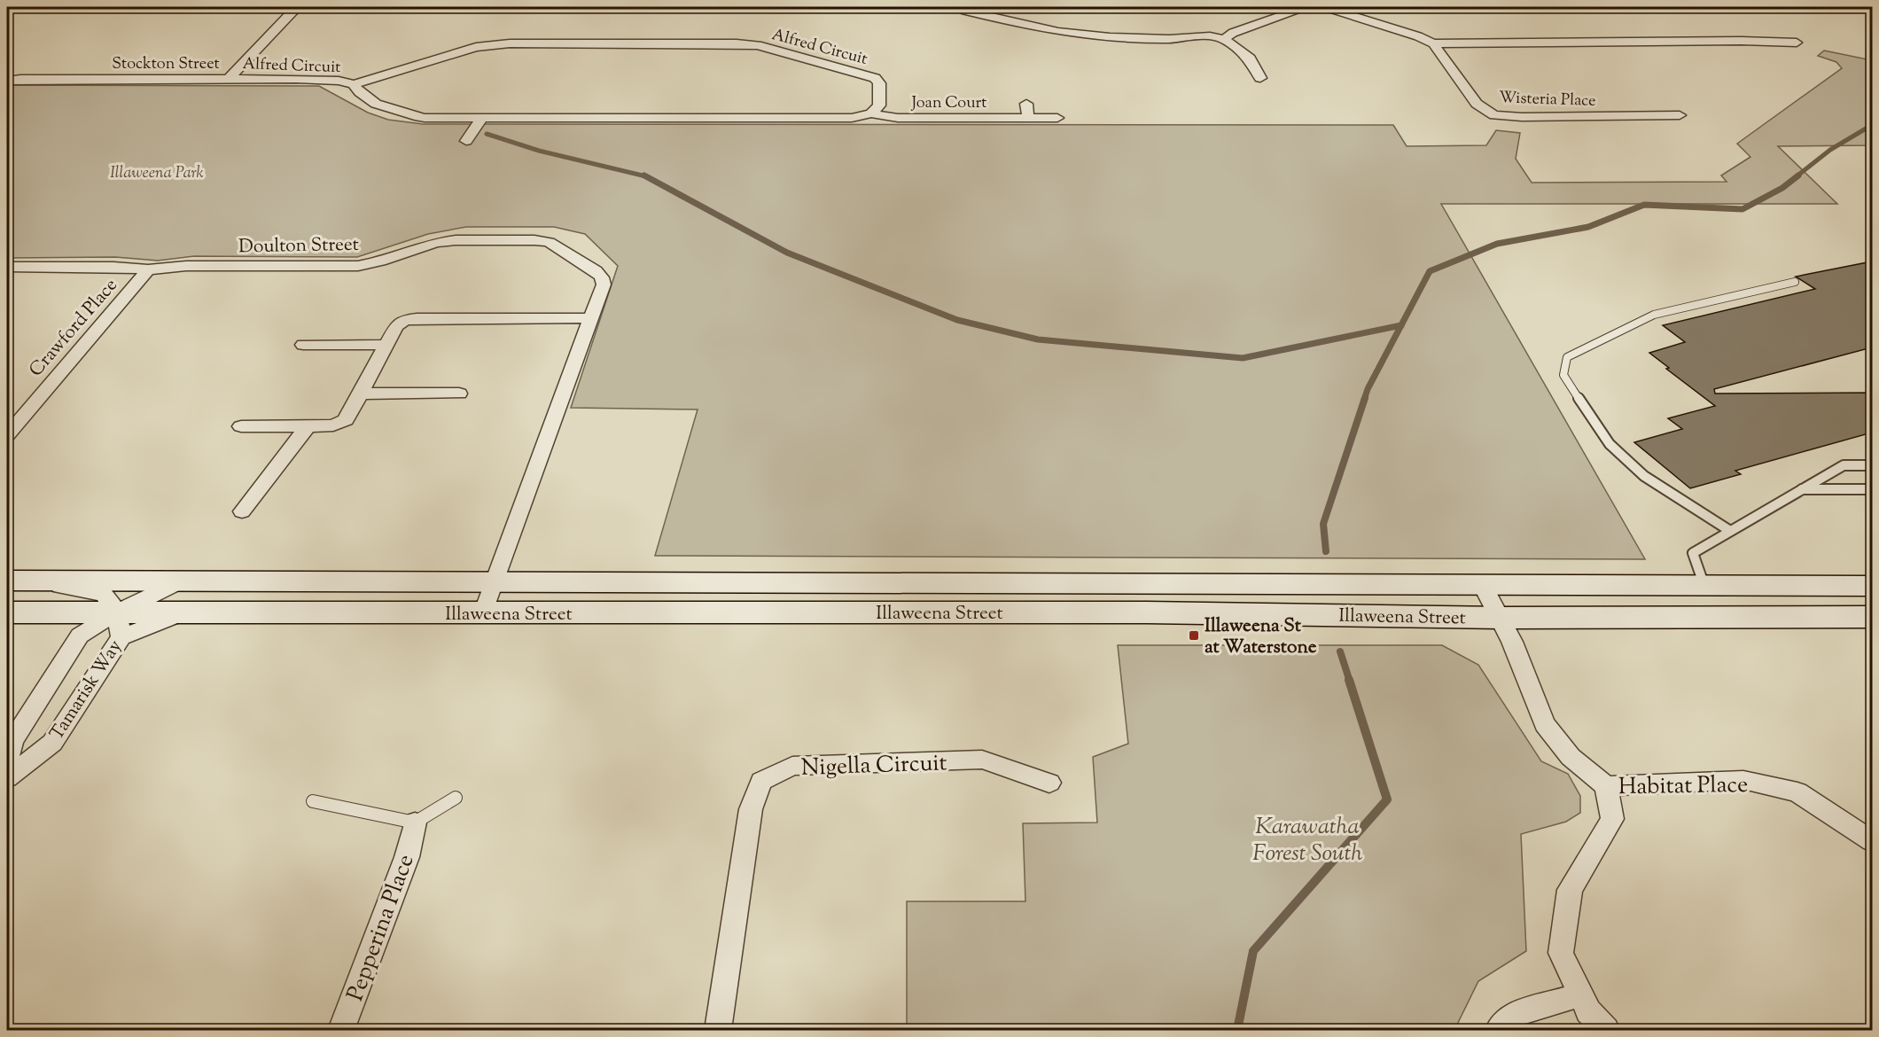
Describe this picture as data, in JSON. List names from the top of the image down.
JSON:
{
  "streets": {
    "main road": ["Illaweena Street"],
    "street": [
      "Alfred Circuit",
      "Stockton Street",
      "Wisteria Place",
      "Joan Court",
      "Doulton Street",
      "Crawford Place",
      "Tamarisk Way",
      "Nigella Circuit",
      "Habitat Place",
      "Pepperina Place"
    ]
  },
  "crossings": [
    ["Alfred Circuit", "Stockton Street"],
    ["Alfred Circuit", "Joan Court"],
    ["Doulton Street", "Crawford Place"],
    ["Doulton Street", "Illaweena Street"],
    ["Illaweena Street", "Tamarisk Way"]
  ],
  "parks": ["Illaweena Park", "Karawatha Forest South"],
  "places": {
    "transit": ["Illaweena St at Waterstone"]
  }
}
